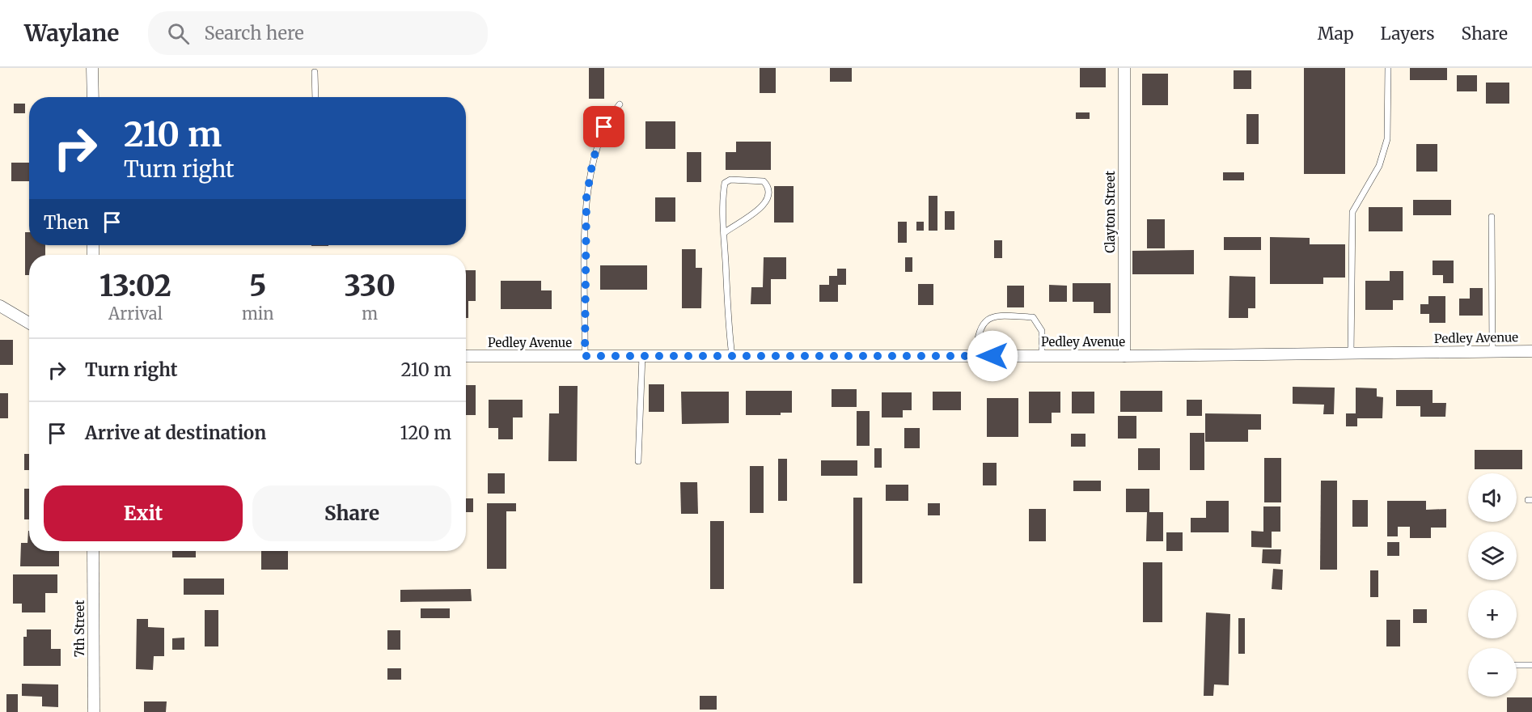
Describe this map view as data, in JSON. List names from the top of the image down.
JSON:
{
  "streets": {
    "street": ["Clayton Street", "Pedley Avenue", "7th Street"]
  },
  "crossings": [
    ["Clayton Street", "Pedley Avenue"]
  ],
  "page": {
    "header": "Waylane",
    "search": "Search here",
    "nav": ["Map", "Layers", "Share"],
    "turn": ["210 m", "Turn right"],
    "then": "Then",
    "eta": [
      "13:02",
      "Arrival",
      "5",
      "min",
      "330",
      "m"
    ],
    "list": [
      {
        "name": "Turn right",
        "value": "210 m"
      },
      {
        "name": "Arrive at destination",
        "value": "120 m"
      }
    ],
    "map_buttons": ["+", "−"],
    "buttons": ["Exit", "Share"]
  }
}
